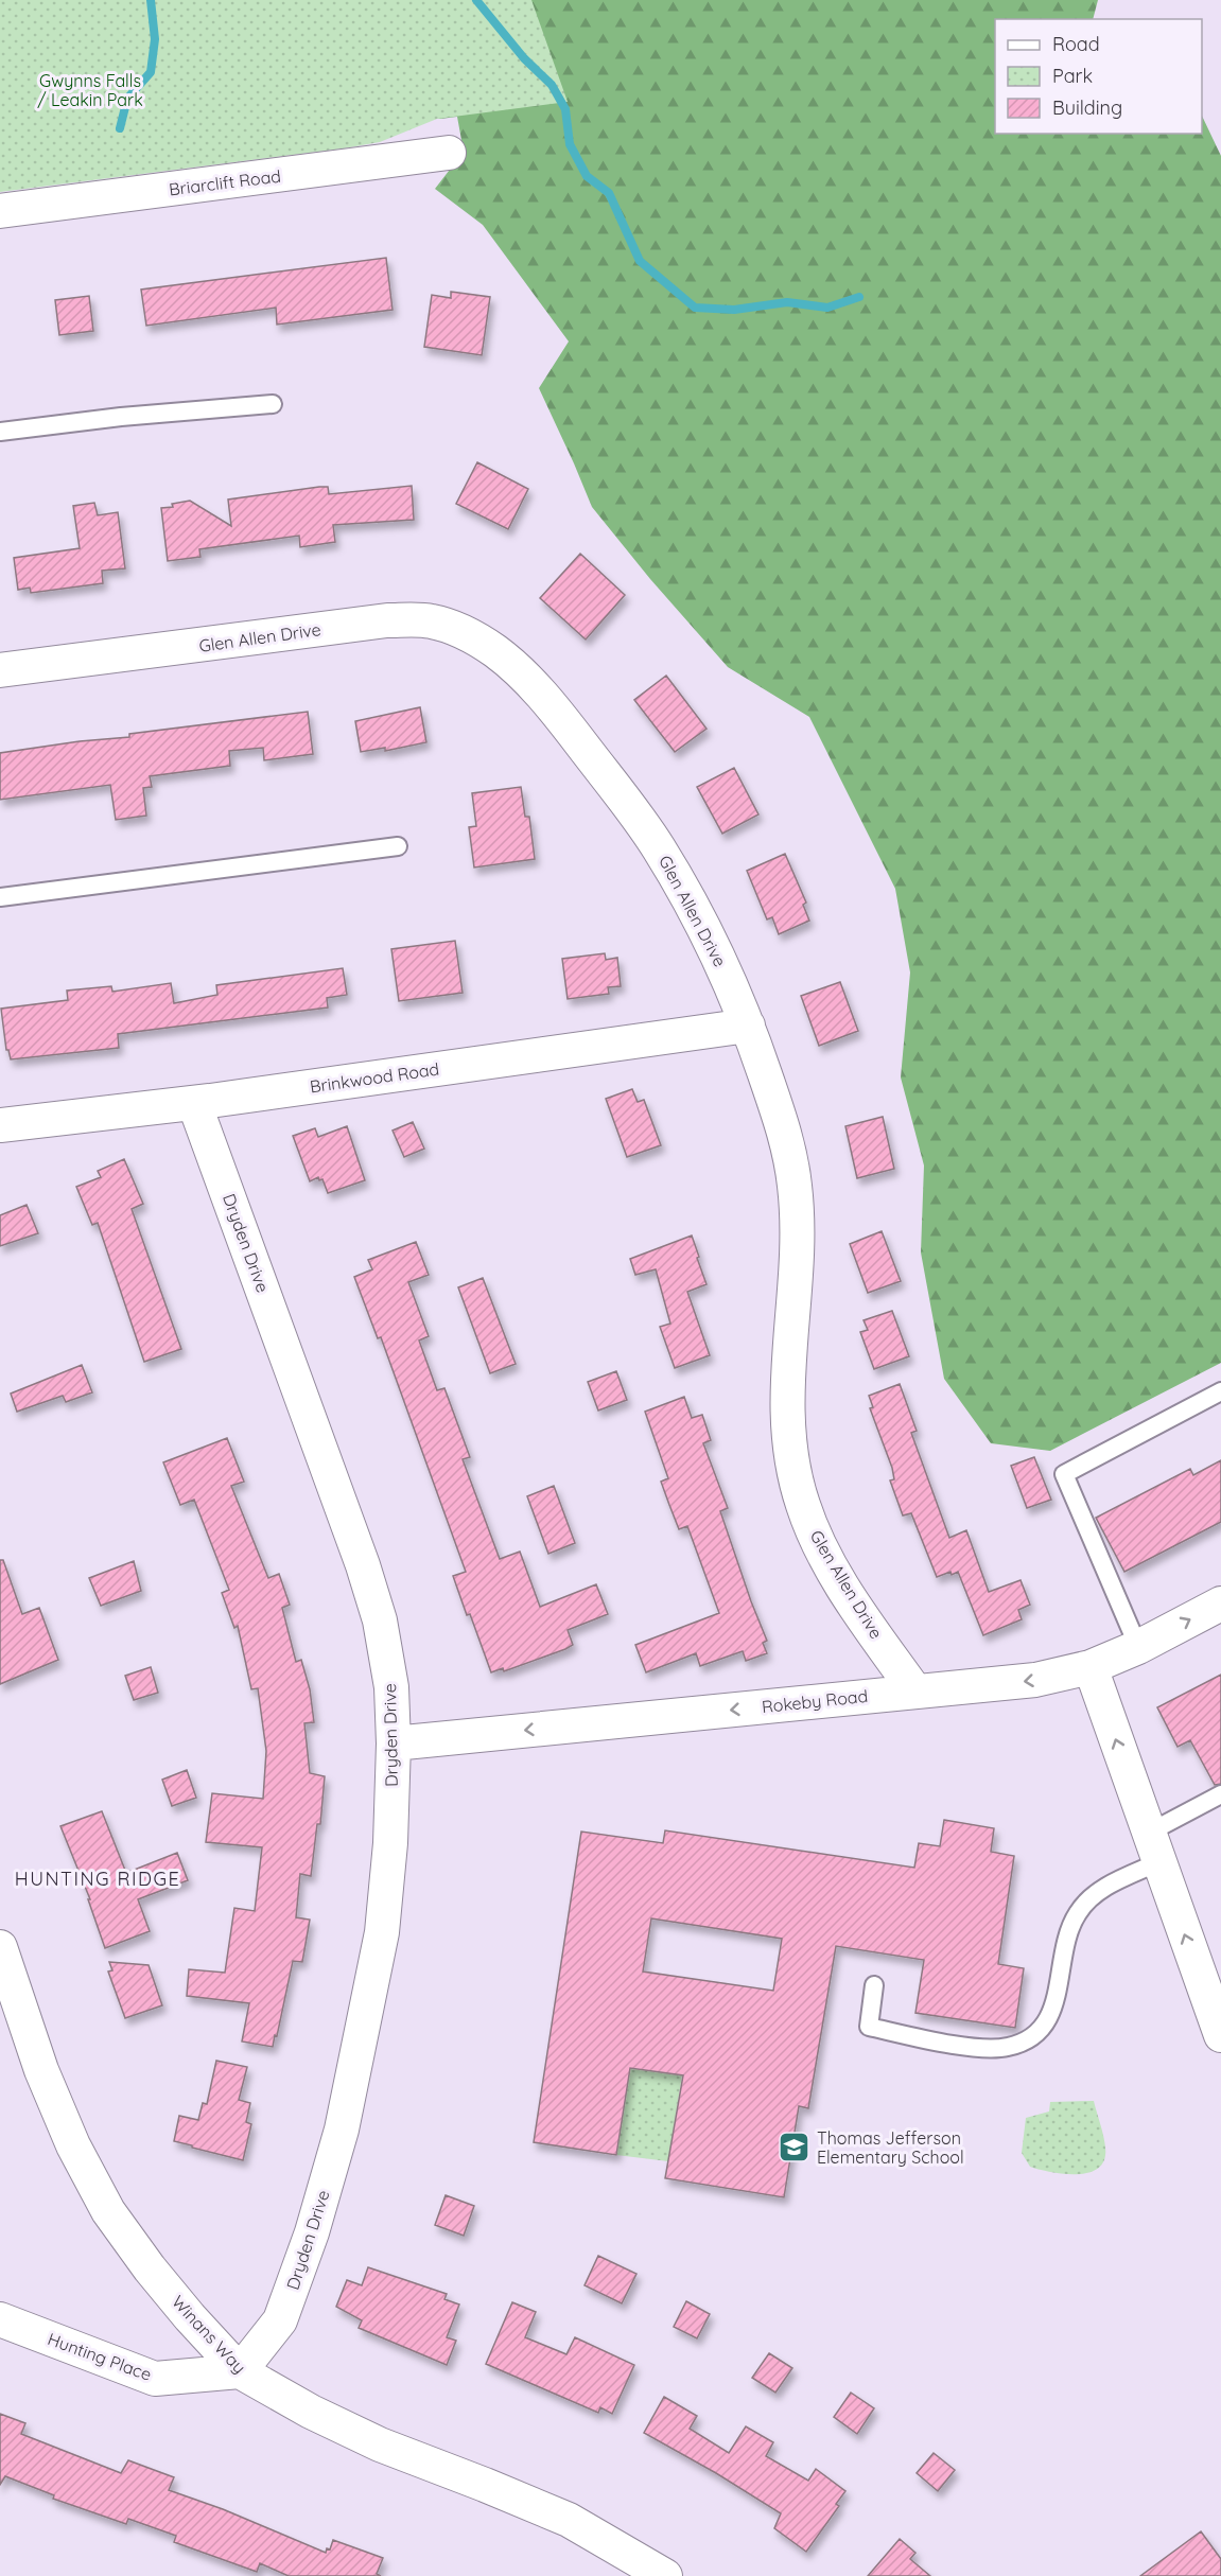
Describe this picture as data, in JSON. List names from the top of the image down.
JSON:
{
  "streets": {
    "street": [
      "Briarclift Road",
      "Glen Allen Drive",
      "Brinkwood Road",
      "Dryden Drive",
      "Rokeby Road",
      "Winans Way",
      "Hunting Place"
    ]
  },
  "crossings": [
    ["Glen Allen Drive", "Brinkwood Road"],
    ["Glen Allen Drive", "Rokeby Road"],
    ["Brinkwood Road", "Dryden Drive"],
    ["Dryden Drive", "Rokeby Road"],
    ["Dryden Drive", "Winans Way"],
    ["Dryden Drive", "Hunting Place"],
    ["Winans Way", "Hunting Place"]
  ],
  "districts": ["HUNTING RIDGE"],
  "parks": ["Gwynns Falls / Leakin Park"],
  "places": {
    "school or university": ["Thomas Jefferson Elementary School"]
  },
  "legend": ["Road", "Park", "Building"]
}
